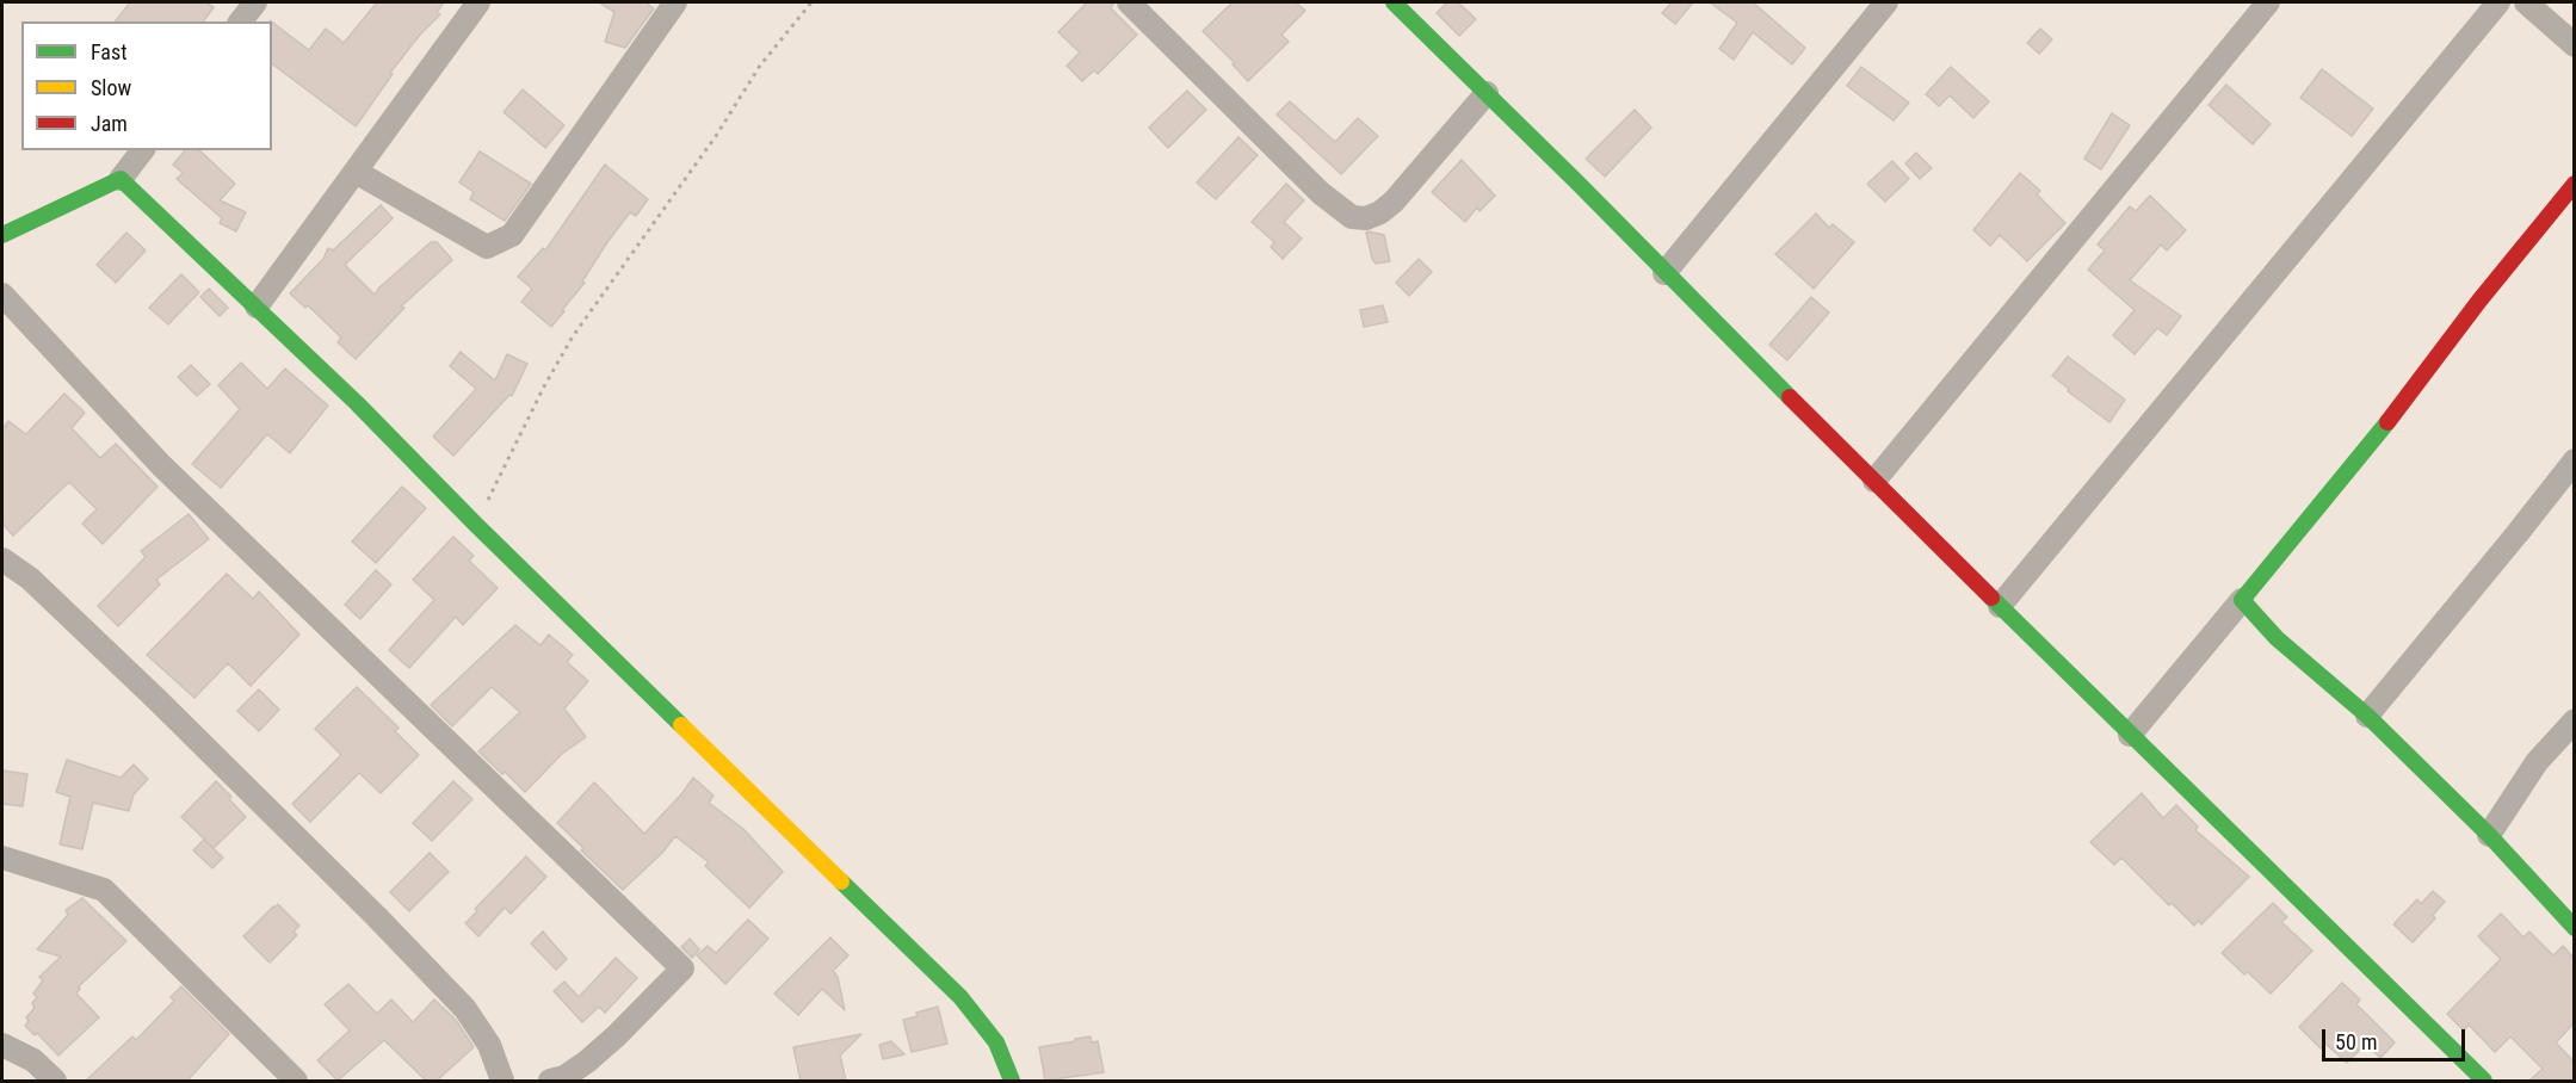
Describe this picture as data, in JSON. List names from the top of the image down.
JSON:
{
  "legend": ["Fast", "Slow", "Jam"],
  "scale_bar": "50 m"
}
